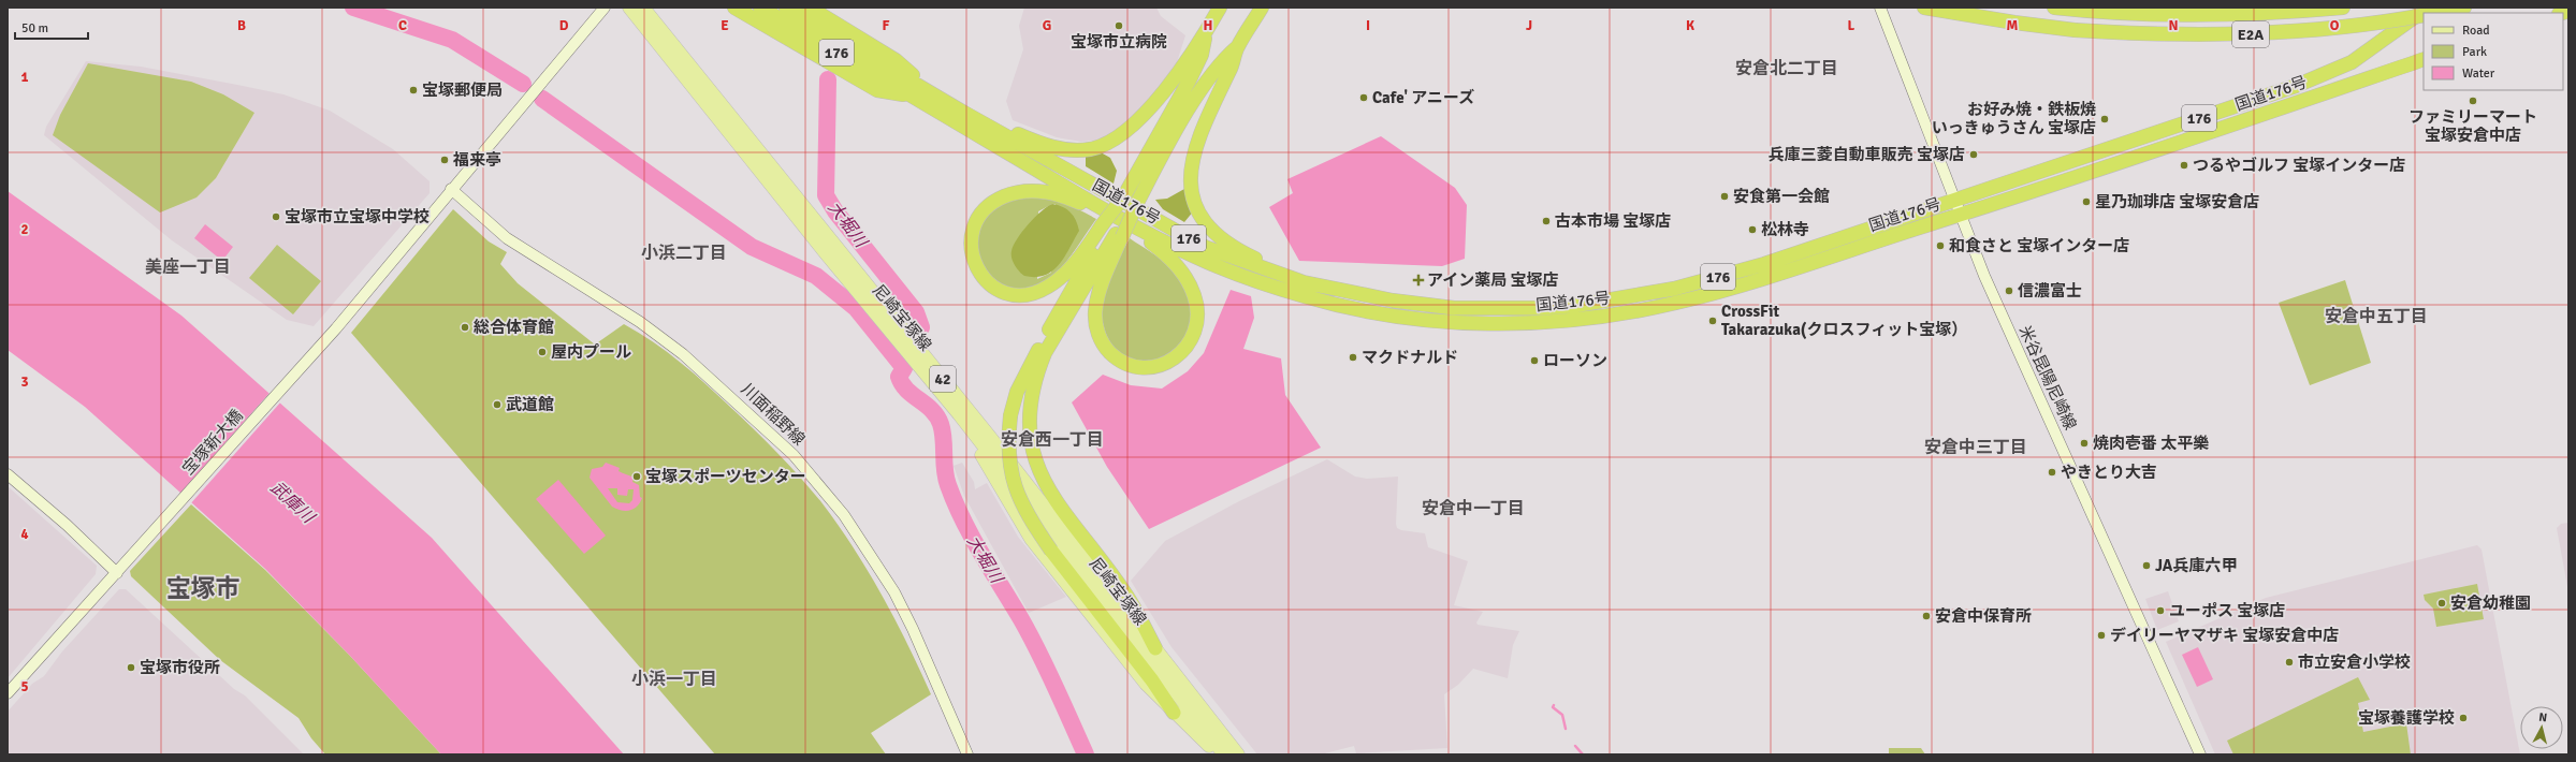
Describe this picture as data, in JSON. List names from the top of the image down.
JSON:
{
  "streets": {
    "highway": ["E2A", "176", "国道176号"],
    "main road": ["尼崎宝塚線", "42"],
    "street": ["米谷昆陽尼崎線", "川面稲野線", "宝塚新大橋"]
  },
  "crossings": [
    ["国道176号", "米谷昆陽尼崎線"],
    ["尼崎宝塚線", "42"],
    ["川面稲野線", "宝塚新大橋"]
  ],
  "districts": [
    "安倉北二丁目",
    "小浜二丁目",
    "美座一丁目",
    "安倉中五丁目",
    "安倉西一丁目",
    "安倉中三丁目",
    "安倉中一丁目",
    "宝塚市",
    "小浜一丁目"
  ],
  "water": ["大堀川", "武庫川"],
  "places": {
    "other": [
      "宝塚市立病院",
      "宝塚郵便局",
      "Cafe' アニーズ",
      "ファミリーマート 宝塚安倉中店",
      "お好み焼・鉄板焼 いっきゅうさん 宝塚店",
      "兵庫三菱自動車販売 宝塚店",
      "福来亭",
      "つるやゴルフ 宝塚インター店",
      "安食第一会館",
      "星乃珈琲店 宝塚安倉店",
      "宝塚市立宝塚中学校",
      "古本市場 宝塚店",
      "松林寺",
      "和食さと 宝塚インター店",
      "信濃富士",
      "CrossFit Takarazuka(クロスフィット宝塚）",
      "総合体育館",
      "屋内プール",
      "マクドナルド",
      "ローソン",
      "武道館",
      "焼肉壱番 太平樂",
      "やきとり大吉",
      "宝塚スポーツセンター",
      "JA兵庫六甲",
      "安倉幼稚園",
      "ユーポス 宝塚店",
      "安倉中保育所",
      "デイリーヤマザキ 宝塚安倉中店",
      "市立安倉小学校",
      "宝塚市役所",
      "宝塚養護学校"
    ],
    "health": ["アイン薬局 宝塚店"]
  },
  "legend": ["Road", "Park", "Water"],
  "scale_bar": "50 m",
  "north": "top",
  "grid": {
    "columns": [
      "B",
      "C",
      "D",
      "E",
      "F",
      "G",
      "H",
      "I",
      "J",
      "K",
      "L",
      "M",
      "N",
      "O"
    ],
    "rows": [
      "1",
      "2",
      "3",
      "4",
      "5"
    ]
  }
}
